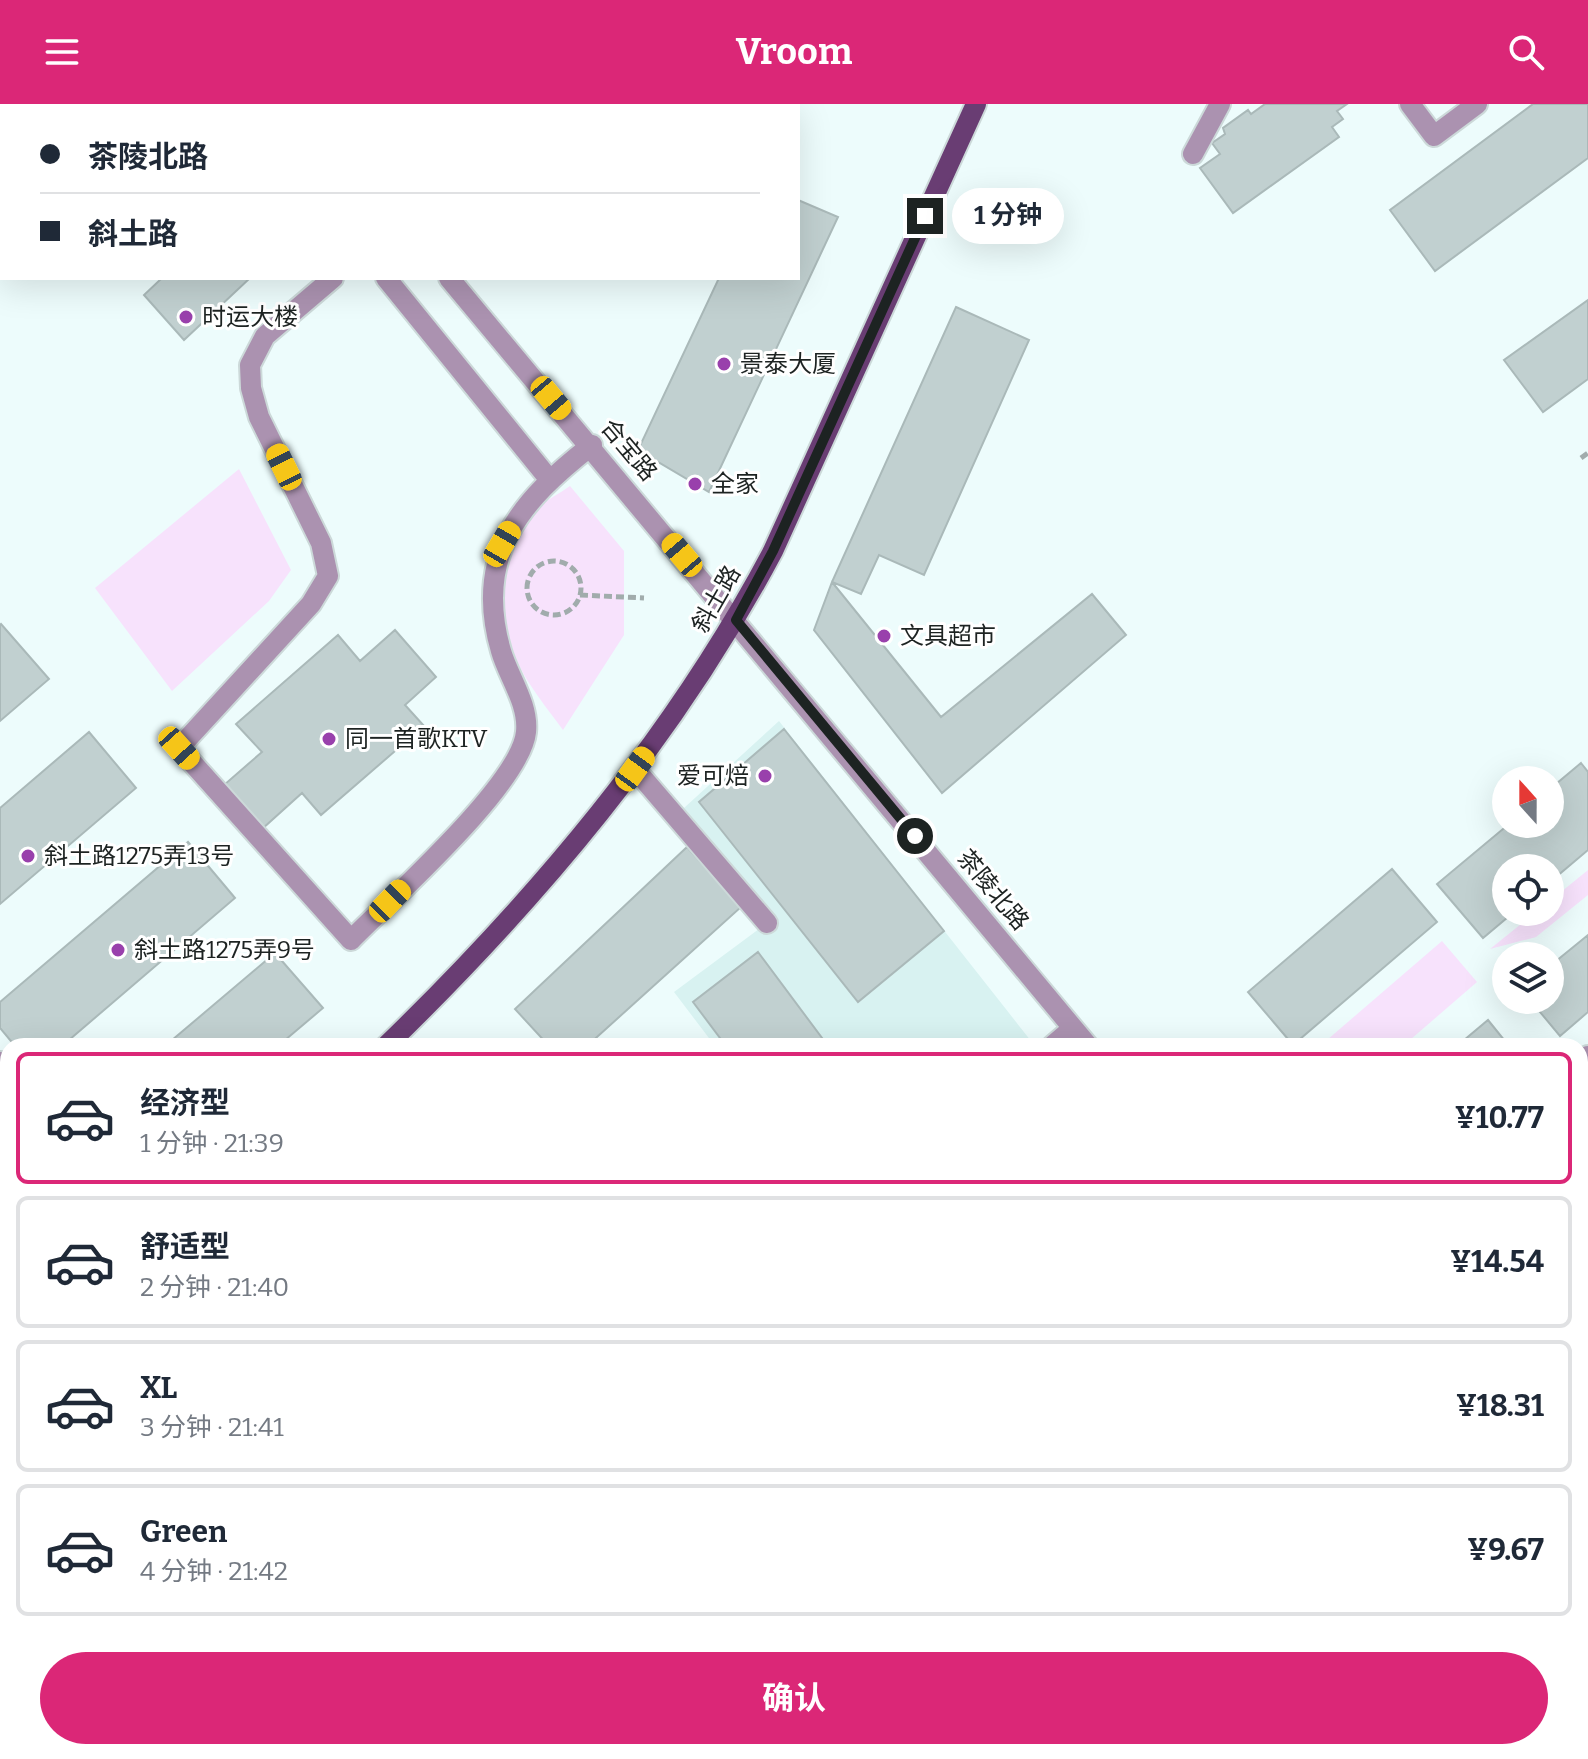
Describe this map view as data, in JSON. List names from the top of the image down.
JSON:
{
  "streets": {
    "main road": ["斜土路"],
    "street": ["合宝路", "茶陵北路"]
  },
  "crossings": [
    ["合宝路", "斜土路"],
    ["合宝路", "茶陵北路"],
    ["斜土路", "茶陵北路"]
  ],
  "places": [
    "时运大楼",
    "景泰大厦",
    "全家",
    "文具超市",
    "同一首歌KTV",
    "爱可焙",
    "斜土路1275弄13号",
    "斜土路1275弄9号"
  ],
  "north": "top",
  "page": {
    "header": "Vroom",
    "banner": ["茶陵北路", "斜土路"],
    "bubble": "1 分钟",
    "list": [
      {
        "name": "经济型",
        "note": "1 分钟 · 21:39",
        "value": "¥10.77"
      },
      {
        "name": "舒适型",
        "note": "2 分钟 · 21:40",
        "value": "¥14.54"
      },
      {
        "name": "XL",
        "note": "3 分钟 · 21:41",
        "value": "¥18.31"
      },
      {
        "name": "Green",
        "note": "4 分钟 · 21:42",
        "value": "¥9.67"
      }
    ],
    "buttons": "确认"
  }
}
